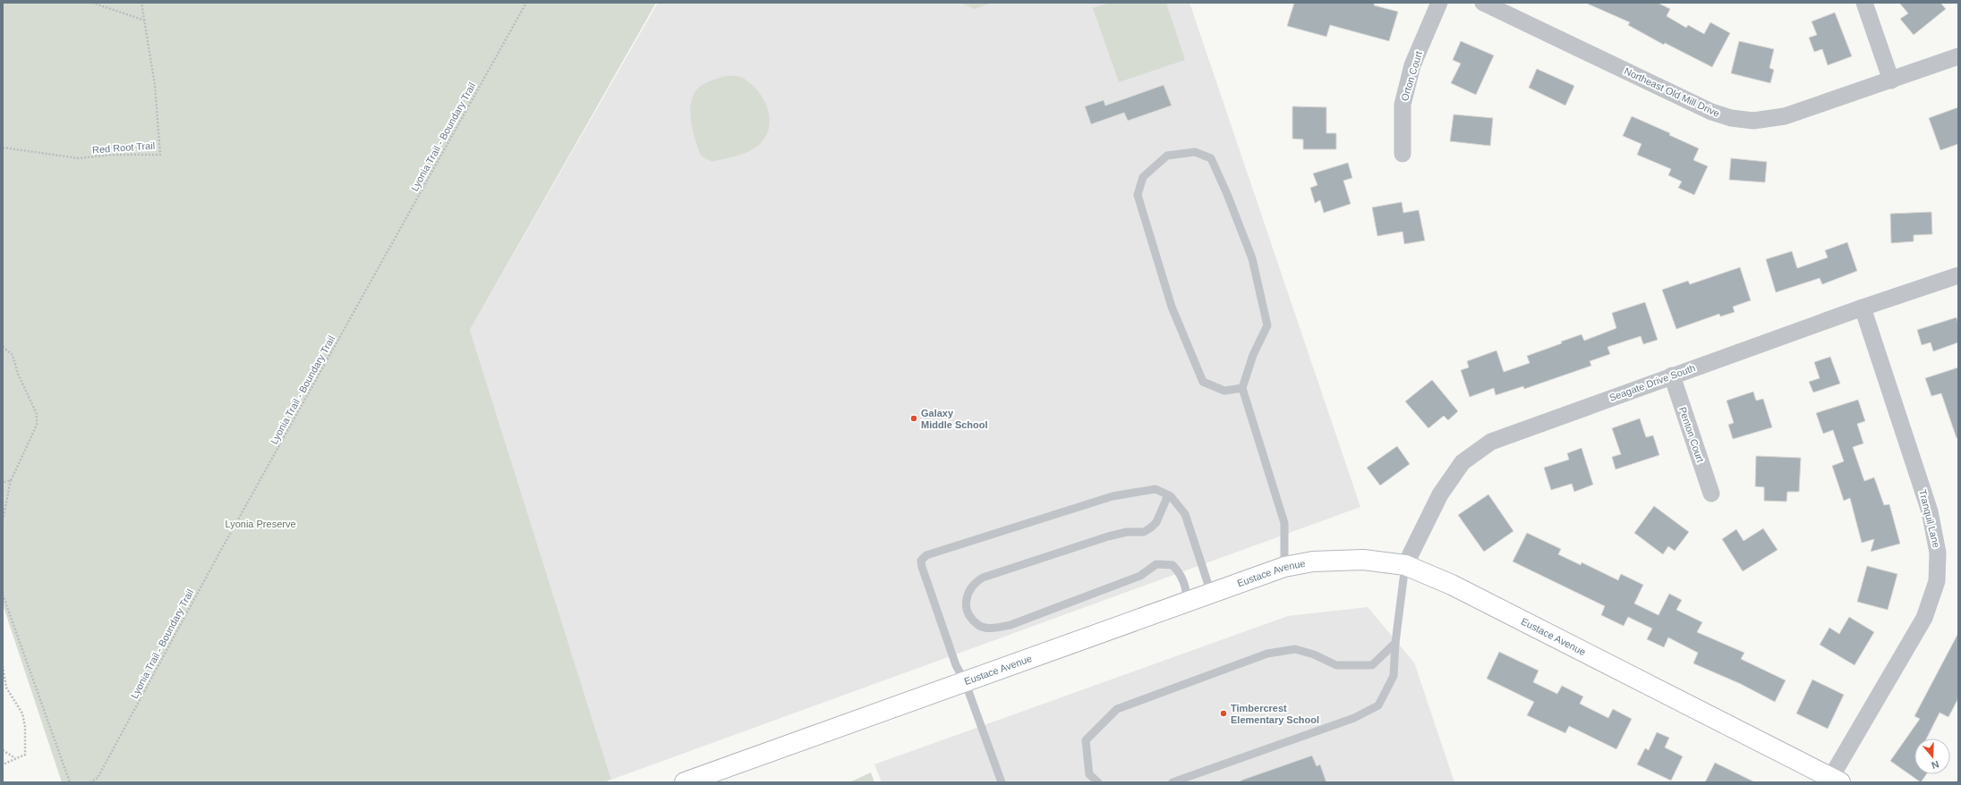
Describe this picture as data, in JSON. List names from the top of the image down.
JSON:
{
  "streets": {
    "street": [
      "Orton Court",
      "Northeast Old Mill Drive",
      "Seagate Drive South",
      "Penton Court",
      "Tranquil Lane",
      "Eustace Avenue"
    ],
    "path": ["Lyonia Trail - Boundary Trail", "Red Root Trail"]
  },
  "crossings": [
    ["Seagate Drive South", "Penton Court"],
    ["Seagate Drive South", "Tranquil Lane"],
    ["Seagate Drive South", "Eustace Avenue"],
    ["Tranquil Lane", "Eustace Avenue"]
  ],
  "parks": ["Lyonia Preserve"],
  "places": ["Galaxy Middle School", "Timbercrest Elementary School"],
  "north": "bottom"
}
